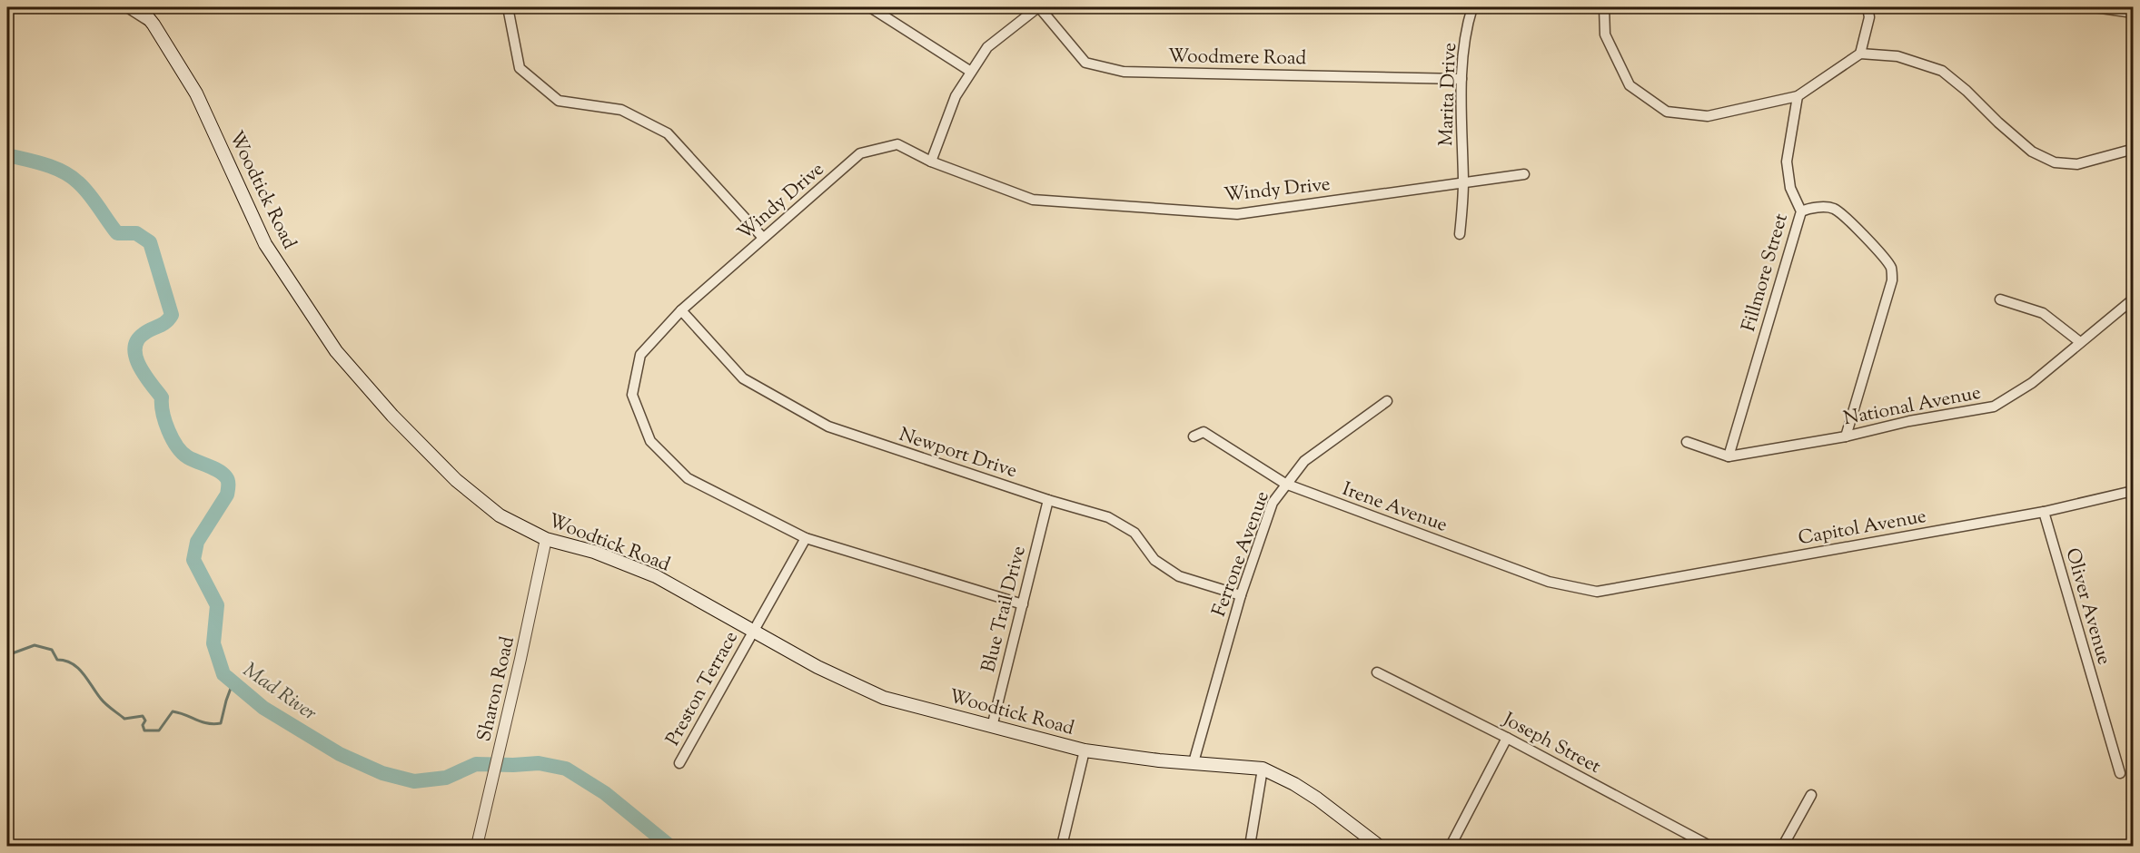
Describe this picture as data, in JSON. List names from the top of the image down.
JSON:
{
  "streets": {
    "main road": ["Woodtick Road"],
    "street": [
      "Woodmere Road",
      "Marita Drive",
      "Windy Drive",
      "Fillmore Street",
      "National Avenue",
      "Newport Drive",
      "Irene Avenue",
      "Capitol Avenue",
      "Ferrone Avenue",
      "Oliver Avenue",
      "Blue Trail Drive",
      "Preston Terrace",
      "Sharon Road",
      "Joseph Street"
    ]
  },
  "crossings": [
    ["Woodmere Road", "Marita Drive"],
    ["Marita Drive", "Windy Drive"],
    ["Windy Drive", "Newport Drive"],
    ["Windy Drive", "Blue Trail Drive"],
    ["Windy Drive", "Preston Terrace"],
    ["Woodtick Road", "Ferrone Avenue"],
    ["Woodtick Road", "Blue Trail Drive"],
    ["Woodtick Road", "Preston Terrace"],
    ["Woodtick Road", "Sharon Road"],
    ["Fillmore Street", "National Avenue"],
    ["Newport Drive", "Ferrone Avenue"],
    ["Newport Drive", "Blue Trail Drive"],
    ["Irene Avenue", "Capitol Avenue"],
    ["Irene Avenue", "Ferrone Avenue"],
    ["Capitol Avenue", "Oliver Avenue"]
  ],
  "water": ["Mad River"]
}
